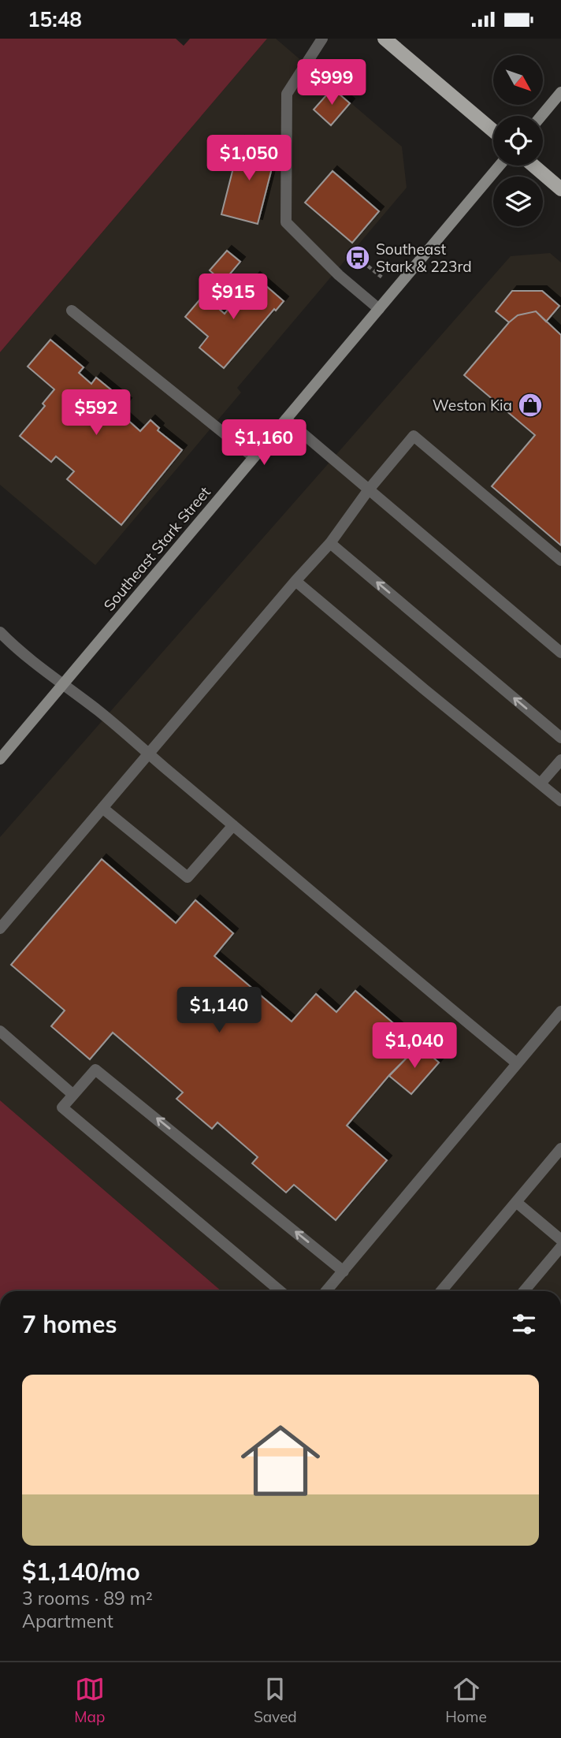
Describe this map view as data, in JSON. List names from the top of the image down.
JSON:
{
  "streets": {
    "main road": ["Southeast Stark Street"]
  },
  "places": {
    "bus stop": ["Southeast Stark & 223rd"],
    "shop": ["Weston Kia"]
  },
  "north": "bottom right",
  "page": {
    "status": "15:48",
    "price": [
      "$999",
      "$1,050",
      "$915",
      "$592",
      "$1,160",
      "$1,140",
      "$1,040"
    ],
    "heading": "7 homes",
    "list": [
      {
        "name": "$1,140/mo",
        "note": "3 rooms · 89 m² · Apartment"
      }
    ],
    "tabs": ["Map", "Saved", "Home"]
  }
}
